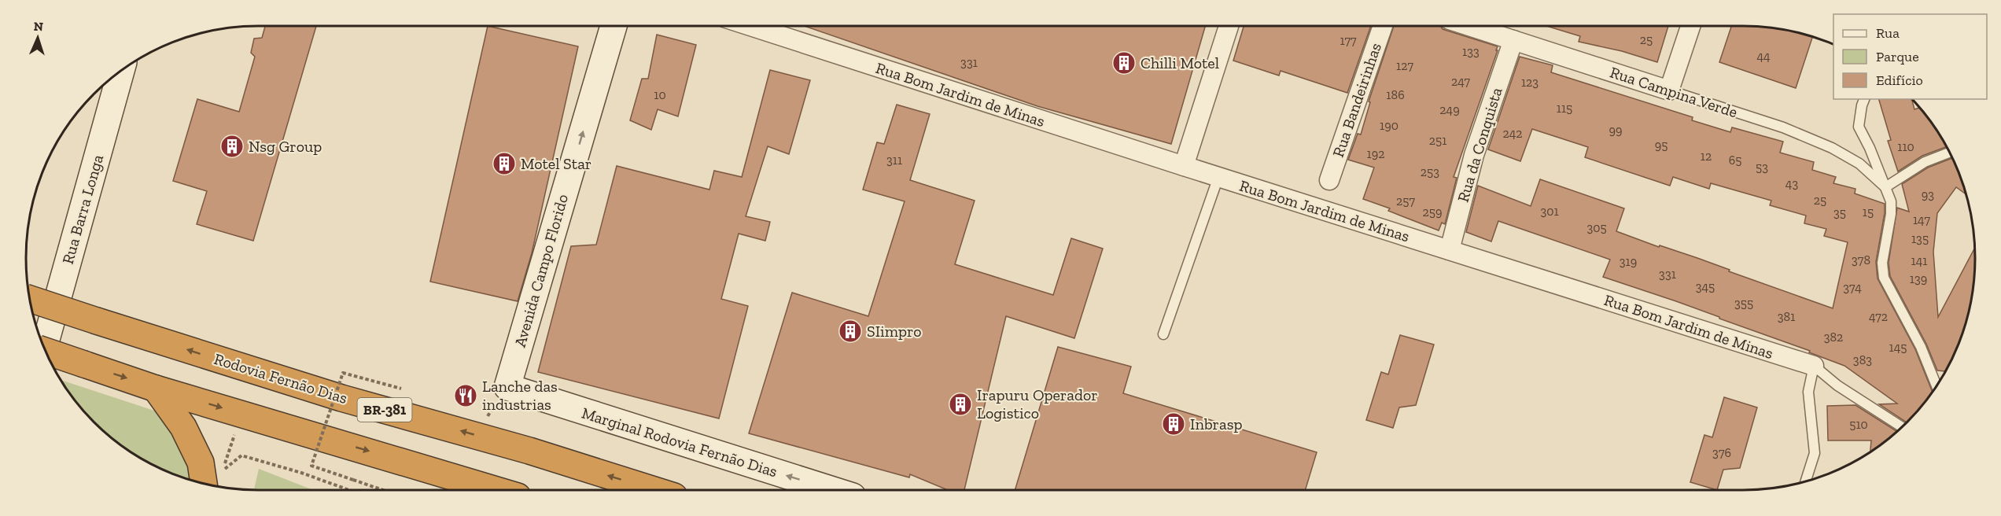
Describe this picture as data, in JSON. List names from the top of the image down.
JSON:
{
  "streets": {
    "highway": ["Rodovia Fernão Dias", "BR-381"],
    "main road": ["Rua Barra Longa", "Avenida Campo Florido", "Marginal Rodovia Fernão Dias"],
    "street": [
      "Rua Campina Verde",
      "Rua Bom Jardim de Minas",
      "Rua Bandeirinhas",
      "Rua da Conquista"
    ]
  },
  "crossings": [
    ["Rua Campina Verde", "Rua da Conquista"],
    ["Rua Bom Jardim de Minas", "Rua da Conquista"],
    ["Avenida Campo Florido", "Marginal Rodovia Fernão Dias"]
  ],
  "one_way": ["Avenida Campo Florido", "Marginal Rodovia Fernão Dias"],
  "places": {
    "building": [
      "Chilli Motel",
      "Nsg Group",
      "Motel Star",
      "SIimpro",
      "Irapuru Operador Logistico",
      "Inbrasp"
    ],
    "restaurant": ["Lanche das industrias"]
  },
  "house_numbers": [
    "25",
    "177",
    "133",
    "44",
    "331",
    "127",
    "247",
    "123",
    "10",
    "186",
    "115",
    "249",
    "190",
    "99",
    "242",
    "251",
    "95",
    "110",
    "192",
    "12",
    "311",
    "65",
    "53",
    "253",
    "43",
    "93",
    "25",
    "257",
    "301",
    "259",
    "15",
    "35",
    "147",
    "305",
    "135",
    "378",
    "141",
    "319",
    "331",
    "139",
    "345",
    "374",
    "355",
    "381",
    "472",
    "382",
    "145",
    "383",
    "510",
    "376"
  ],
  "legend": ["Rua", "Parque", "Edifício"],
  "north": "top"
}
